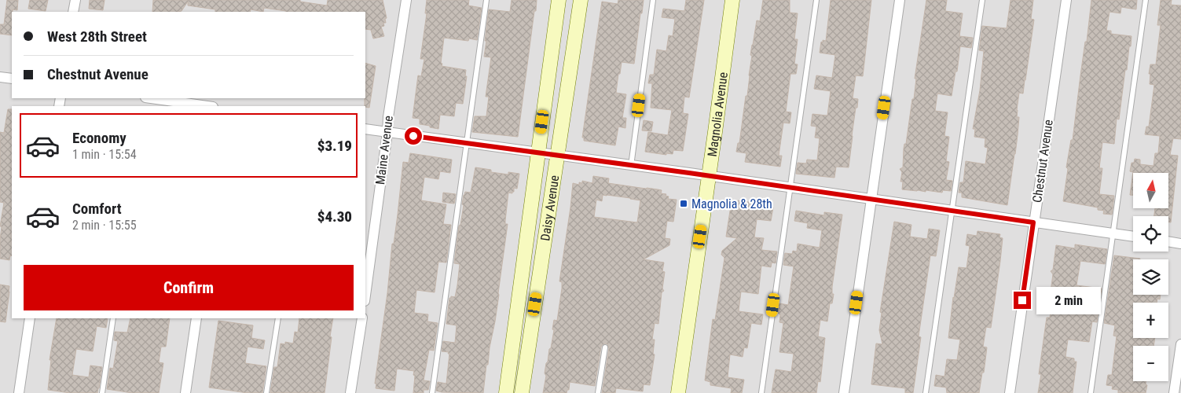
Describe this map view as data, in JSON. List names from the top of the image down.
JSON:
{
  "streets": {
    "street": [
      "Magnolia Avenue",
      "Maine Avenue",
      "Chestnut Avenue",
      "Daisy Avenue"
    ]
  },
  "places": {
    "transit": ["Magnolia & 28th"]
  },
  "north": "top",
  "page": {
    "banner": ["West 28th Street", "Chestnut Avenue"],
    "list": [
      {
        "name": "Economy",
        "note": "1 min · 15:54",
        "value": "$3.19"
      },
      {
        "name": "Comfort",
        "note": "2 min · 15:55",
        "value": "$4.30"
      }
    ],
    "map_buttons": ["+", "−"],
    "buttons": "Confirm",
    "bubble": "2 min"
  }
}
